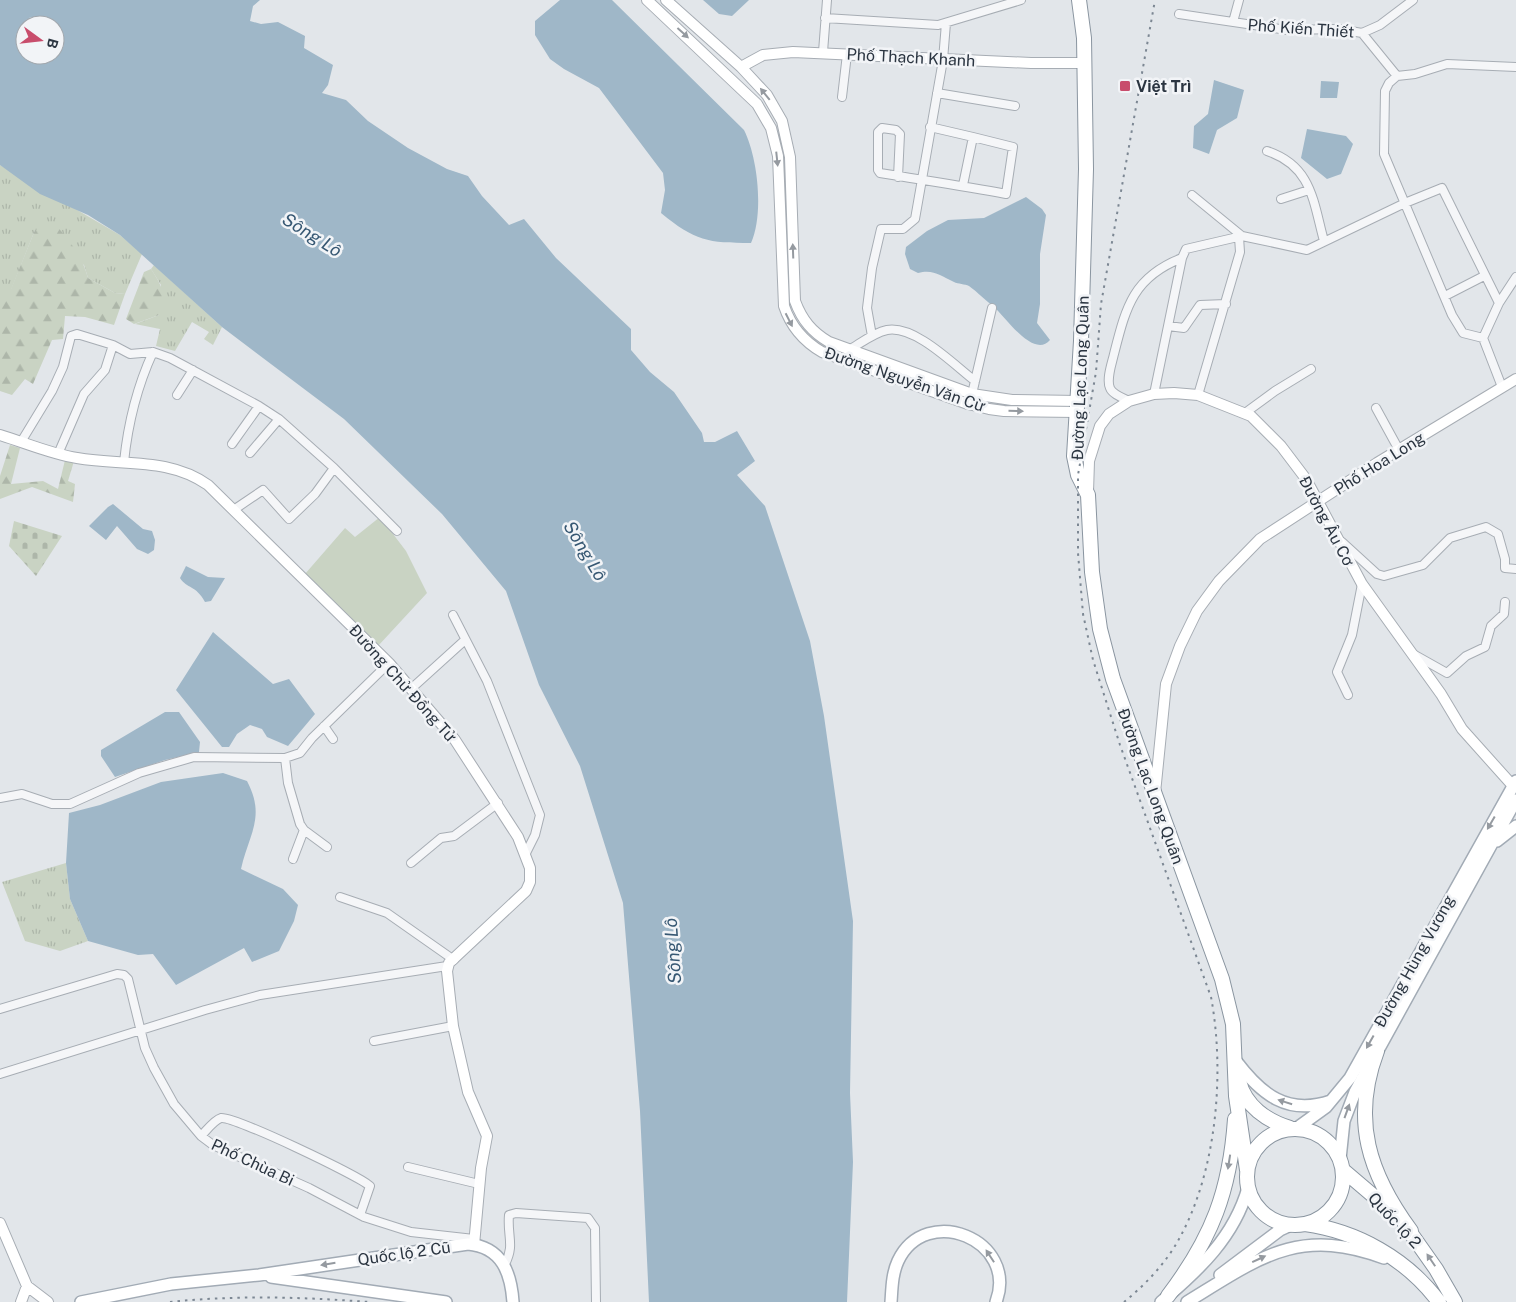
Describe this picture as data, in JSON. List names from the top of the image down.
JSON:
{
  "streets": {
    "highway": ["Đường Lạc Long Quân", "Quốc lộ 2"],
    "main road": ["Đường Hùng Vương", "Quốc lộ 2 Cũ"],
    "street": [
      "Phố Kiến Thiết",
      "Phố Thạch Khanh",
      "Đường Nguyễn Văn Cừ",
      "Phố Hoa Long",
      "Đường Âu Cơ",
      "Đường Chử Đồng Tử",
      "Phố Chùa Bi"
    ]
  },
  "crossings": [
    ["Phố Thạch Khanh", "Đường Lạc Long Quân"],
    ["Phố Thạch Khanh", "Đường Nguyễn Văn Cừ"],
    ["Đường Lạc Long Quân", "Đường Nguyễn Văn Cừ"],
    ["Đường Lạc Long Quân", "Phố Hoa Long"],
    ["Đường Lạc Long Quân", "Đường Âu Cơ"],
    ["Đường Lạc Long Quân", "Đường Hùng Vương"],
    ["Đường Lạc Long Quân", "Quốc lộ 2"],
    ["Phố Hoa Long", "Đường Âu Cơ"],
    ["Đường Âu Cơ", "Đường Hùng Vương"],
    ["Đường Hùng Vương", "Quốc lộ 2"],
    ["Phố Chùa Bi", "Quốc lộ 2 Cũ"]
  ],
  "water": ["Sông Lô"],
  "places": {
    "transit": ["Việt Trì"]
  },
  "north": "right"
}
